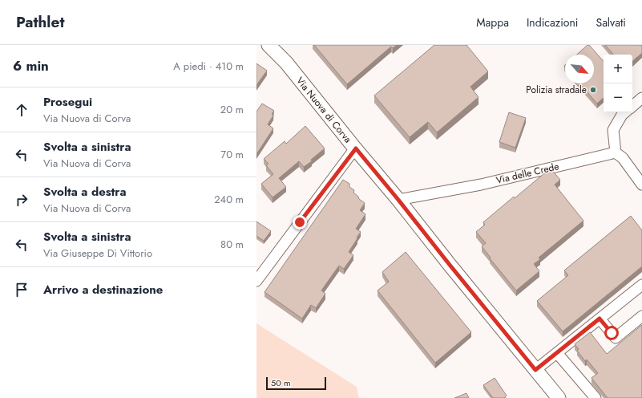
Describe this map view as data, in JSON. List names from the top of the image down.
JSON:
{
  "streets": {
    "main road": ["Via Nuova di Corva"],
    "street": ["Via delle Crede"]
  },
  "crossings": [
    ["Via Nuova di Corva", "Via delle Crede"]
  ],
  "places": ["Polizia stradale"],
  "scale_bar": "50 m",
  "north": "bottom right",
  "page": {
    "header": "Pathlet",
    "nav": ["Mappa", "Indicazioni", "Salvati"],
    "heading": ["6 min", "A piedi · 410 m"],
    "map_buttons": ["+", "−"],
    "list": [
      ["Prosegui", "Via Nuova di Corva", "20 m"],
      ["Svolta a sinistra", "Via Nuova di Corva", "70 m"],
      ["Svolta a destra", "Via Nuova di Corva", "240 m"],
      ["Svolta a sinistra", "Via Giuseppe Di Vittorio", "80 m"],
      "Arrivo a destinazione"
    ],
    "scale": "50 m"
  }
}
